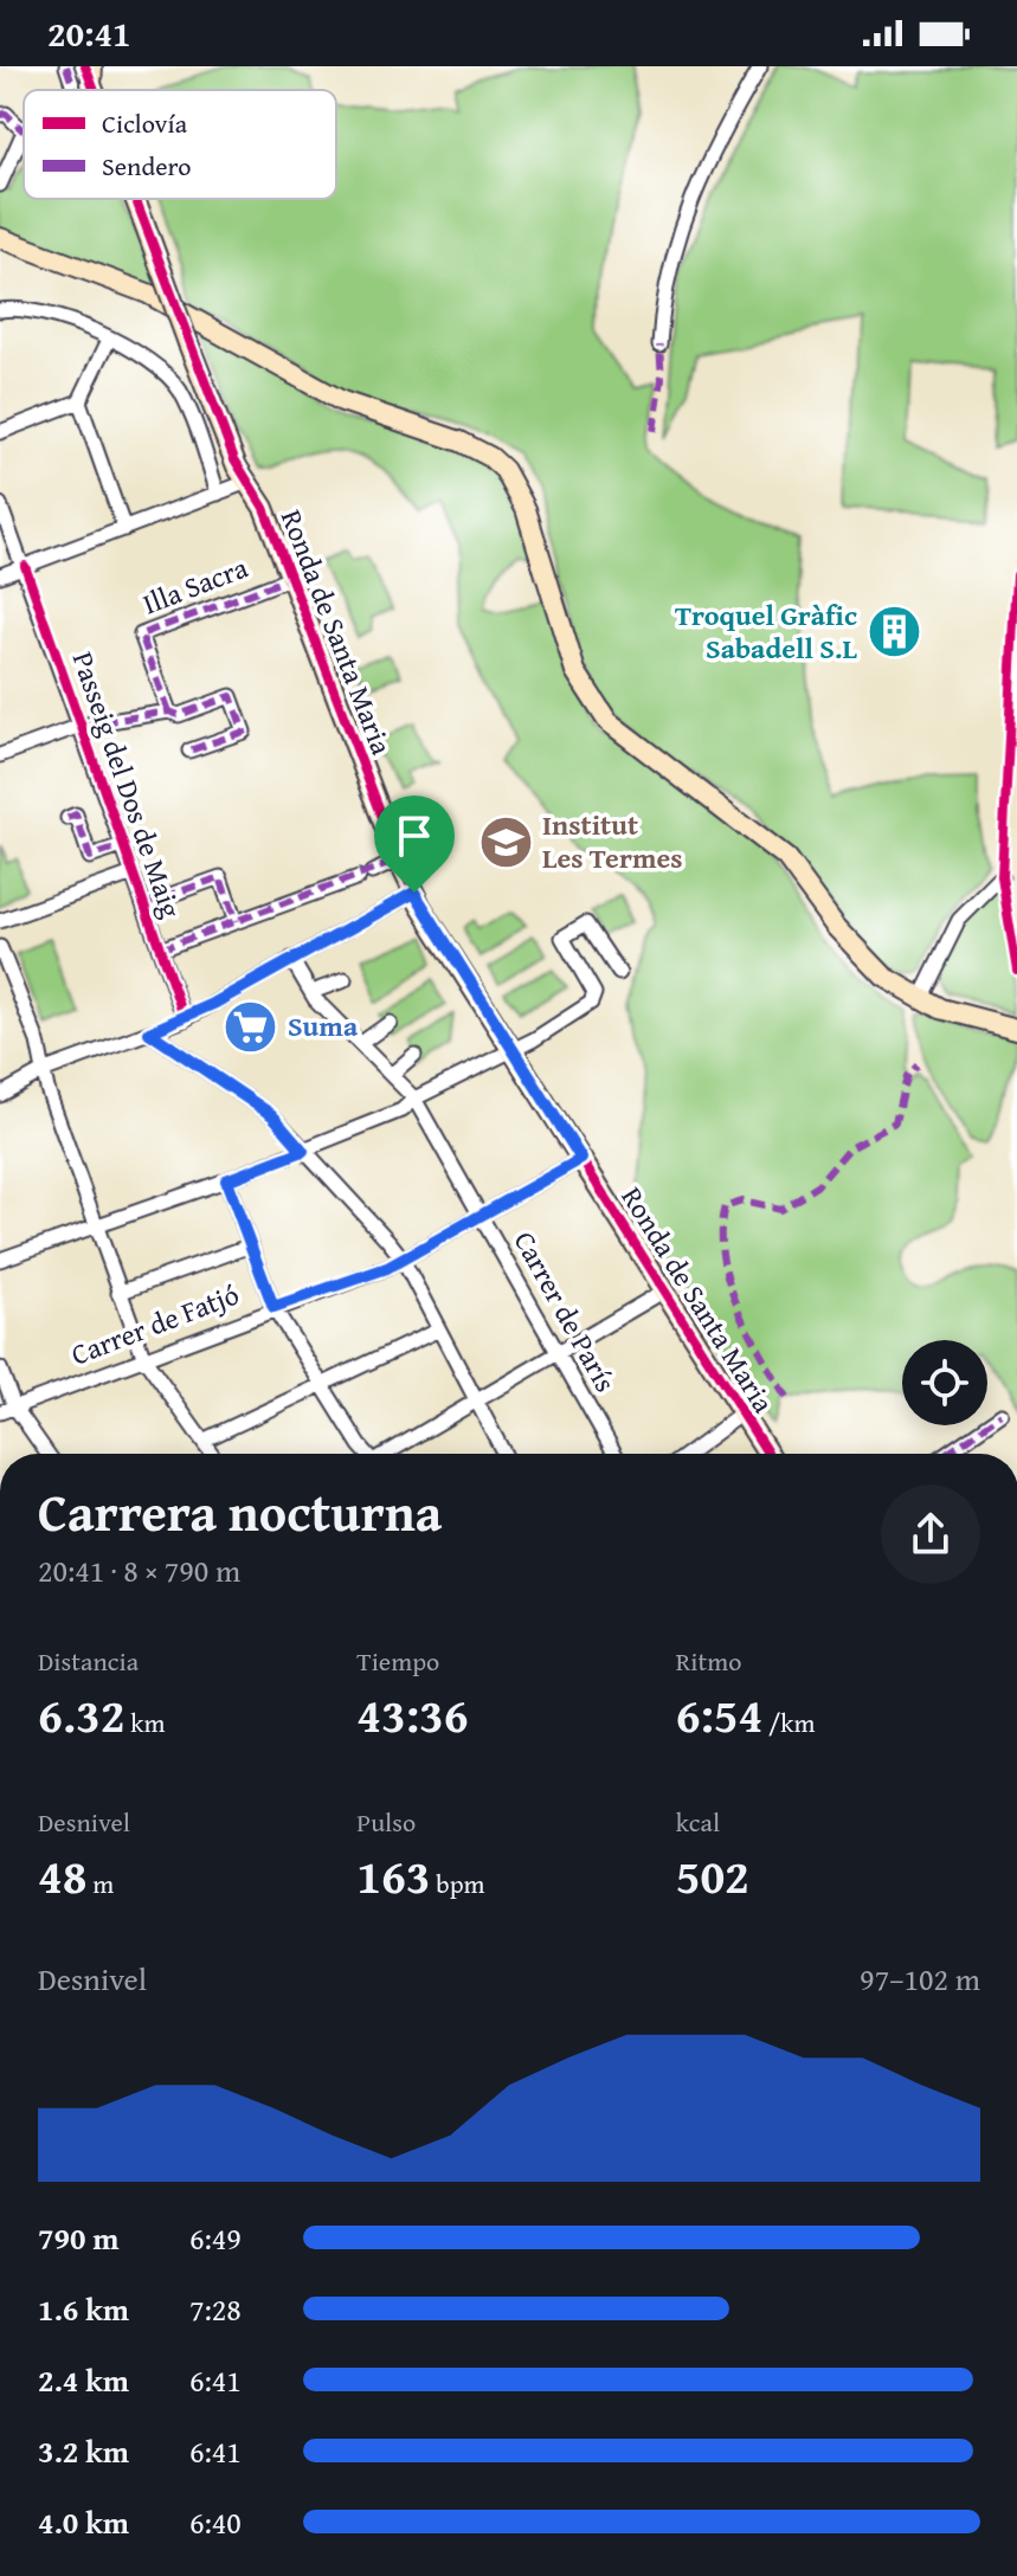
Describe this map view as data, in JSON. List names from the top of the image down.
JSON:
{
  "streets": {
    "street": [
      "Illa Sacra",
      "Ronda de Santa Maria",
      "Passeig del Dos de Maig",
      "Carrer de París",
      "Carrer de Fatjó"
    ]
  },
  "crossings": [
    ["Illa Sacra", "Ronda de Santa Maria"],
    ["Ronda de Santa Maria", "Carrer de Fatjó"],
    ["Carrer de París", "Carrer de Fatjó"]
  ],
  "places": {
    "building": ["Troquel Gràfic Sabadell S.L"],
    "school or university": ["Institut Les Termes"],
    "supermarket": ["Suma"]
  },
  "legend": ["Ciclovía", "Sendero"],
  "page": {
    "status": "20:41",
    "heading": ["Carrera nocturna", "20:41 · 8 × 790 m"],
    "stats": [
      ["Distancia", "6.32 km"],
      ["Tiempo", "43:36"],
      ["Ritmo", "6:54 /km"],
      ["Desnivel", "48 m"],
      ["Pulso", "163 bpm"],
      ["kcal", "502"]
    ],
    "chart": ["Desnivel", "97–102 m"],
    "list": [
      {
        "name": "790 m",
        "note": "6:49"
      },
      {
        "name": "1.6 km",
        "note": "7:28"
      },
      {
        "name": "2.4 km",
        "note": "6:41"
      },
      {
        "name": "3.2 km",
        "note": "6:41"
      },
      {
        "name": "4.0 km",
        "note": "6:40"
      }
    ]
  }
}
